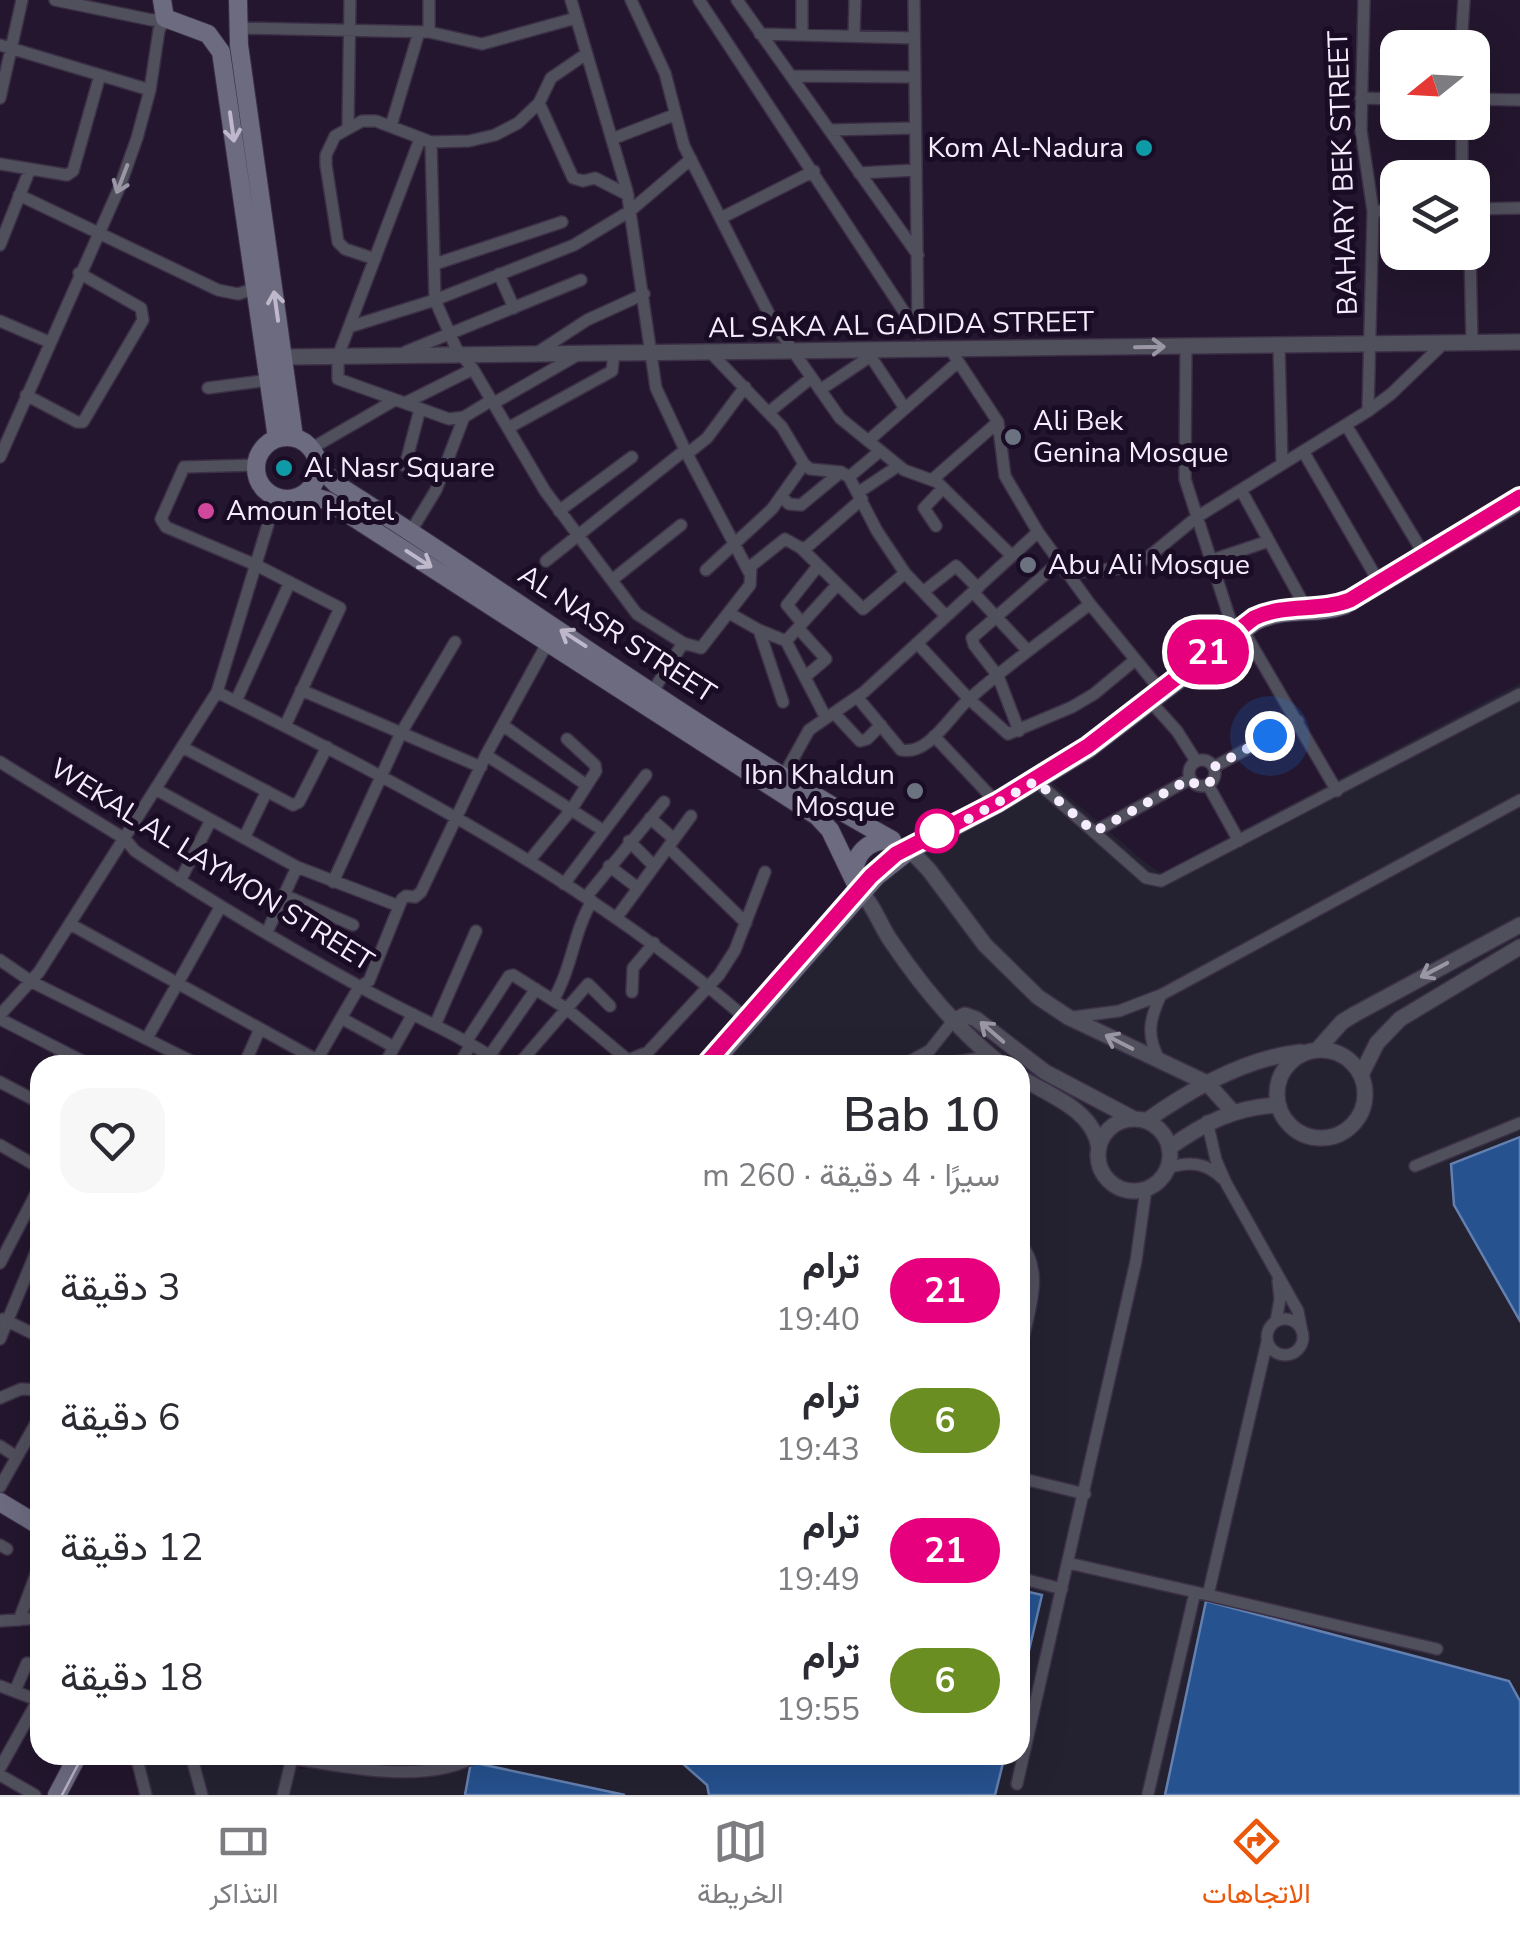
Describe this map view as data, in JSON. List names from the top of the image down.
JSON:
{
  "streets": {
    "main road": ["AL NASR STREET"],
    "street": ["BAHARY BEK STREET", "AL SAKA AL GADIDA STREET", "WEKAL AL LAYMON STREET"]
  },
  "crossings": [
    ["BAHARY BEK STREET", "AL SAKA AL GADIDA STREET"]
  ],
  "places": [
    "Kom Al-Nadura",
    "Ali Bek Genina Mosque",
    "Al Nasr Square",
    "Amoun Hotel",
    "Abu Ali Mosque",
    "Ibn Khaldun Mosque"
  ],
  "lines": ["tram line 21"],
  "north": "left",
  "page": {
    "on_map": "21",
    "heading": ["Bab 10", "سيرًا · 4 دقيقة · 260 m"],
    "list": [
      {
        "mark": "21",
        "name": "ترام",
        "note": "19:40",
        "value": "3 دقيقة"
      },
      {
        "mark": "6",
        "name": "ترام",
        "note": "19:43",
        "value": "6 دقيقة"
      },
      {
        "mark": "21",
        "name": "ترام",
        "note": "19:49",
        "value": "12 دقيقة"
      },
      {
        "mark": "6",
        "name": "ترام",
        "note": "19:55",
        "value": "18 دقيقة"
      }
    ],
    "tabs": ["الاتجاهات", "الخريطة", "التذاكر"]
  }
}
